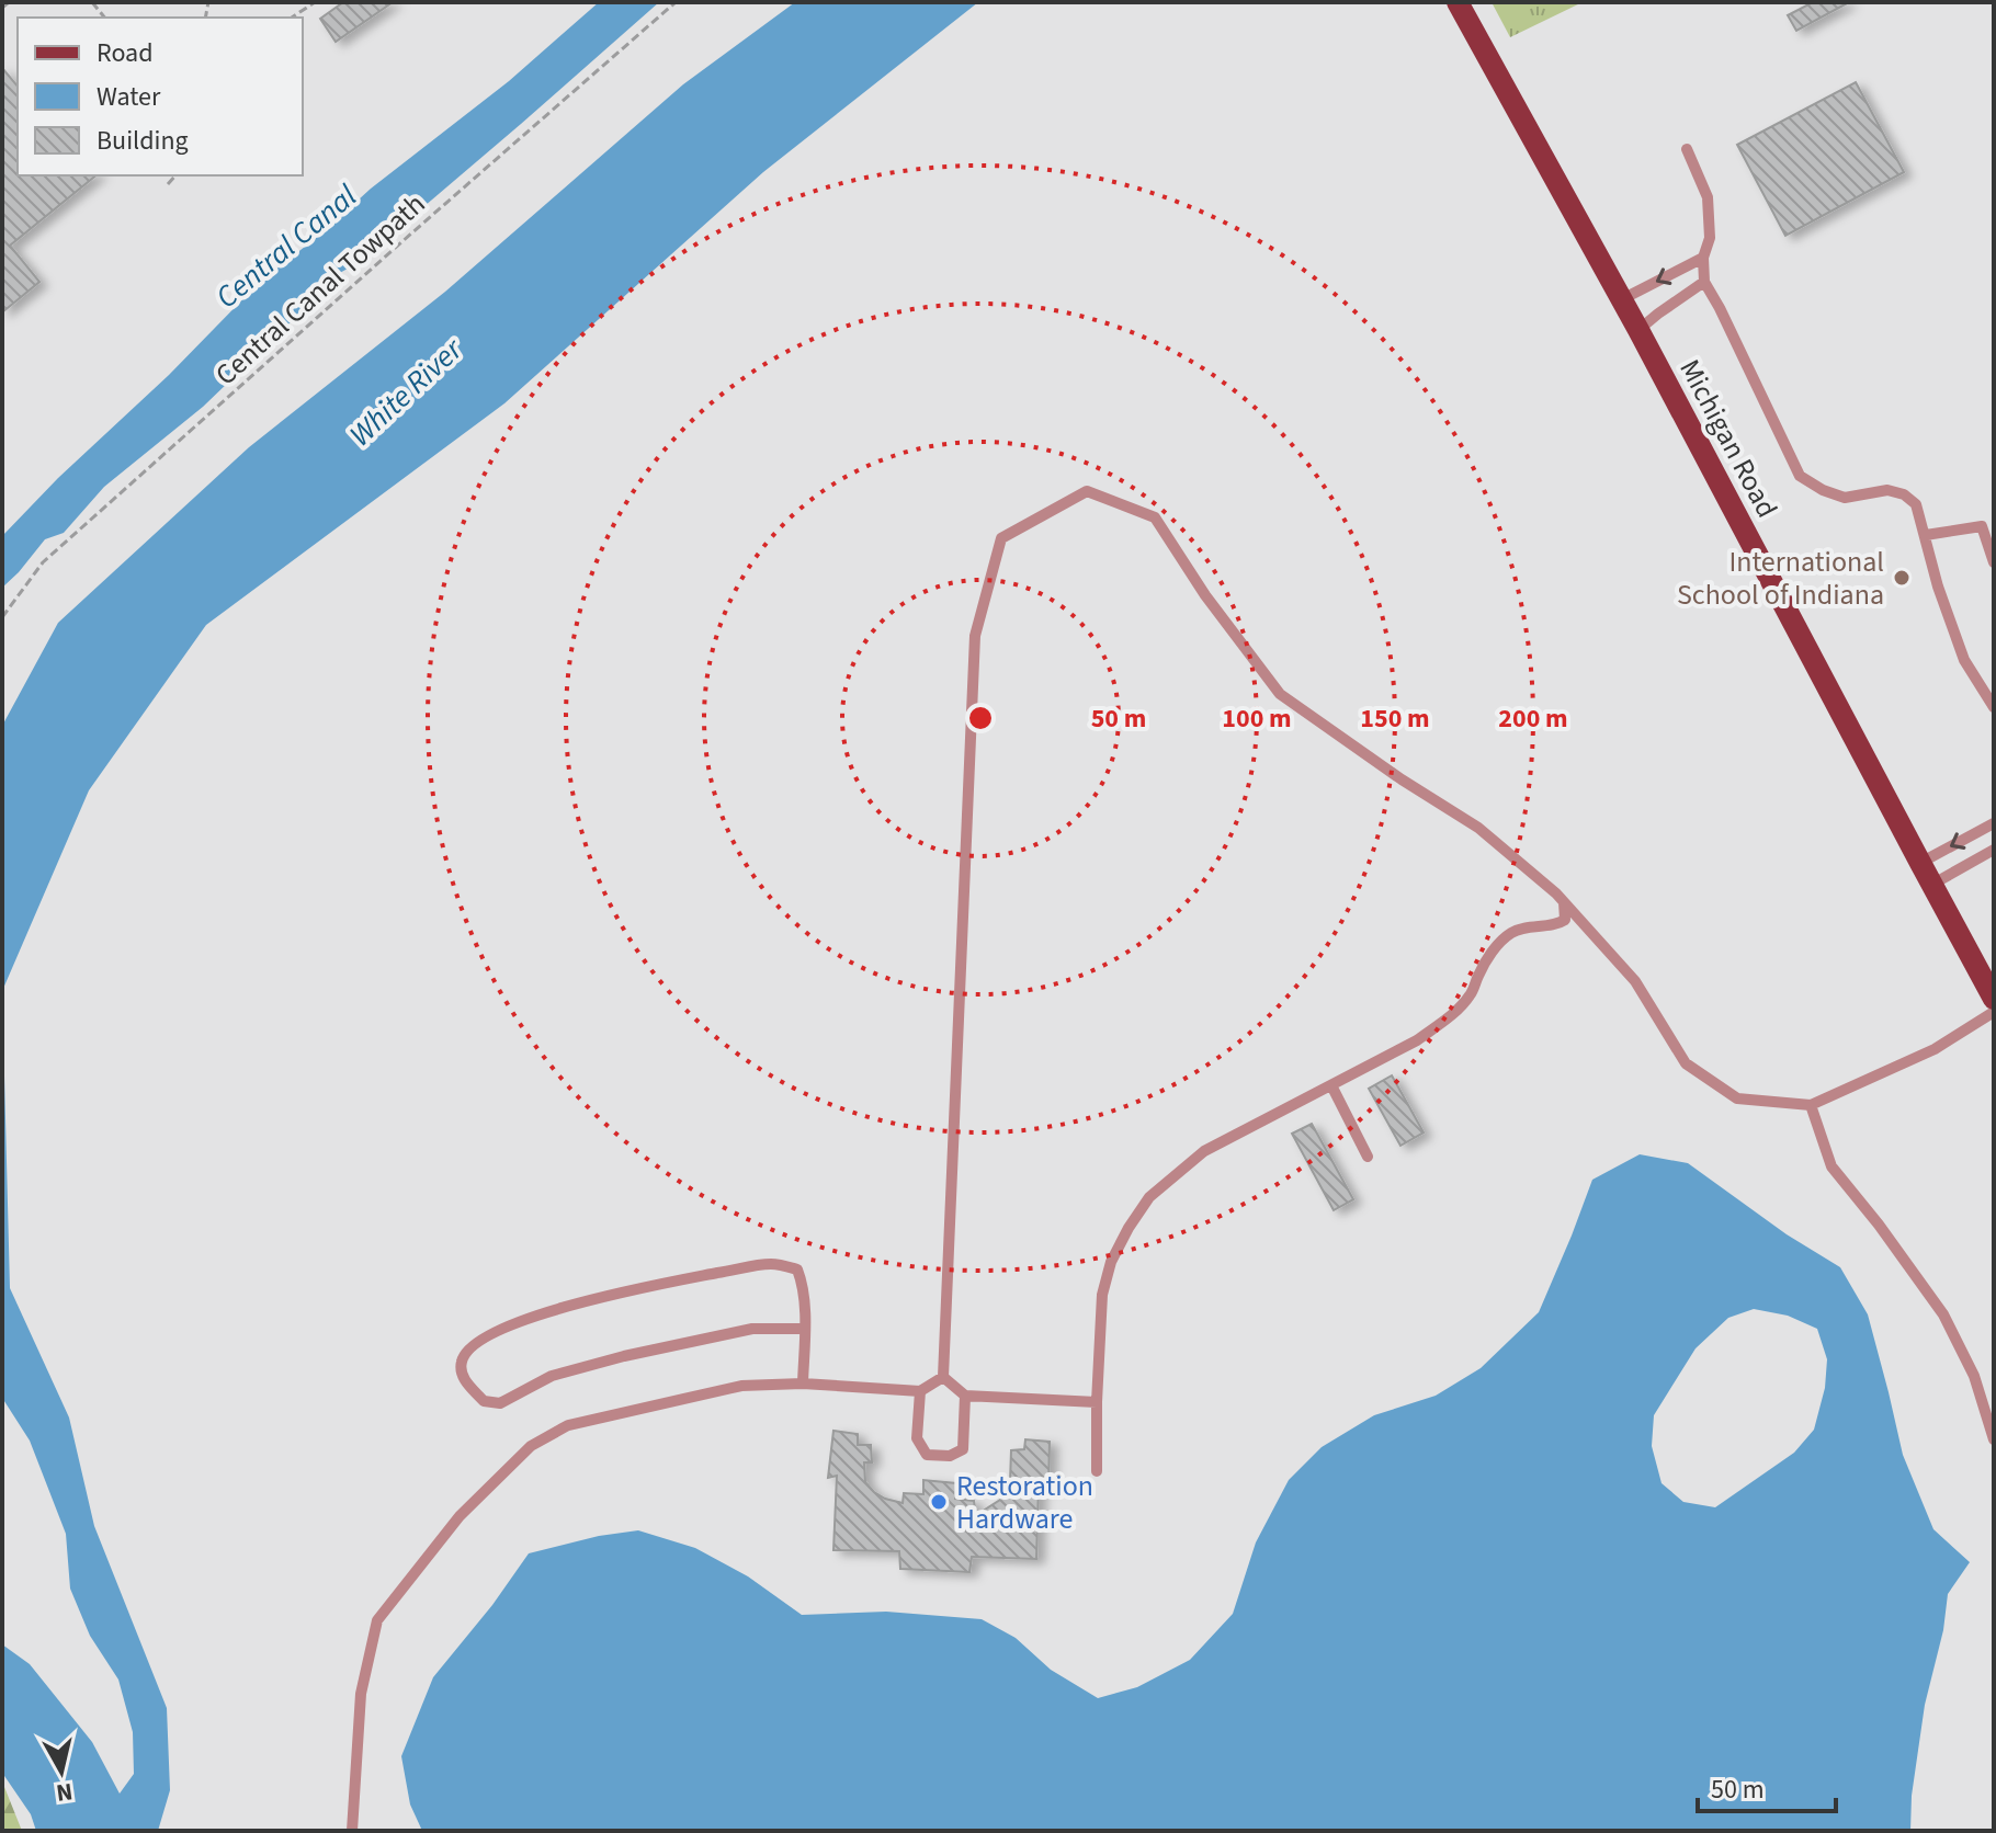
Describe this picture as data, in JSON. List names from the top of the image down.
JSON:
{
  "streets": {
    "main road": ["Michigan Road"],
    "path": ["Central Canal Towpath"]
  },
  "water": ["Central Canal", "White River"],
  "places": ["International School of Indiana", "Restoration Hardware"],
  "legend": ["Road", "Water", "Building"],
  "scale_bar": "50 m",
  "north": "bottom",
  "rings": [
    "50 m",
    "100 m",
    "150 m",
    "200 m"
  ]
}
